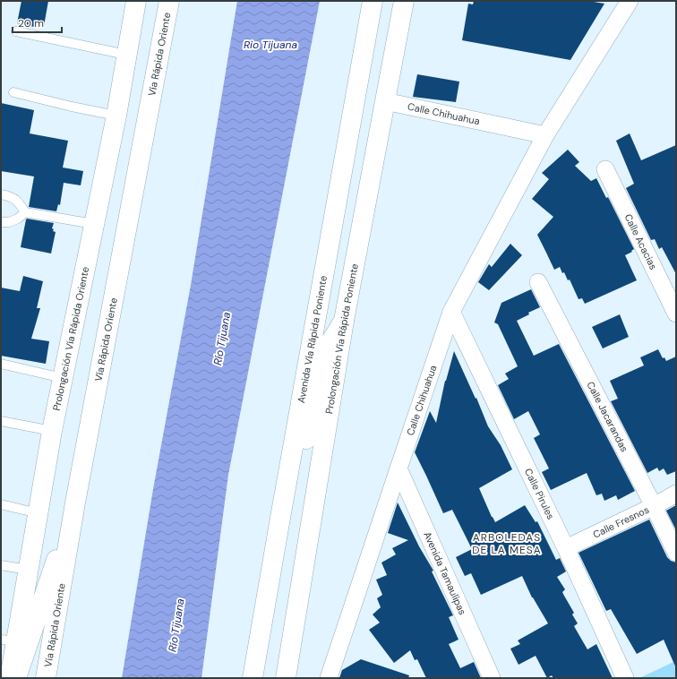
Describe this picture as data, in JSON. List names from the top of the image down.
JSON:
{
  "streets": {
    "main road": [
      "Vía Rápida Oriente",
      "Prolongación Vía Rápida Poniente",
      "Prolongación Vía Rápida Oriente",
      "Avenida Vía Rápida Poniente"
    ],
    "street": [
      "Calle Chihuahua",
      "Calle Acacias",
      "Calle Jacarandas",
      "Calle Pirules",
      "Calle Fresnos",
      "Avenida Tamaulipas"
    ]
  },
  "crossings": [
    ["Calle Chihuahua", "Prolongación Vía Rápida Poniente"],
    ["Calle Chihuahua", "Calle Pirules"],
    ["Calle Chihuahua", "Avenida Tamaulipas"],
    ["Calle Jacarandas", "Calle Fresnos"],
    ["Calle Pirules", "Calle Fresnos"]
  ],
  "districts": ["ARBOLEDAS DE LA MESA"],
  "water": ["Rio Tijuana", "Río Tijuana"],
  "scale_bar": "20 m"
}
